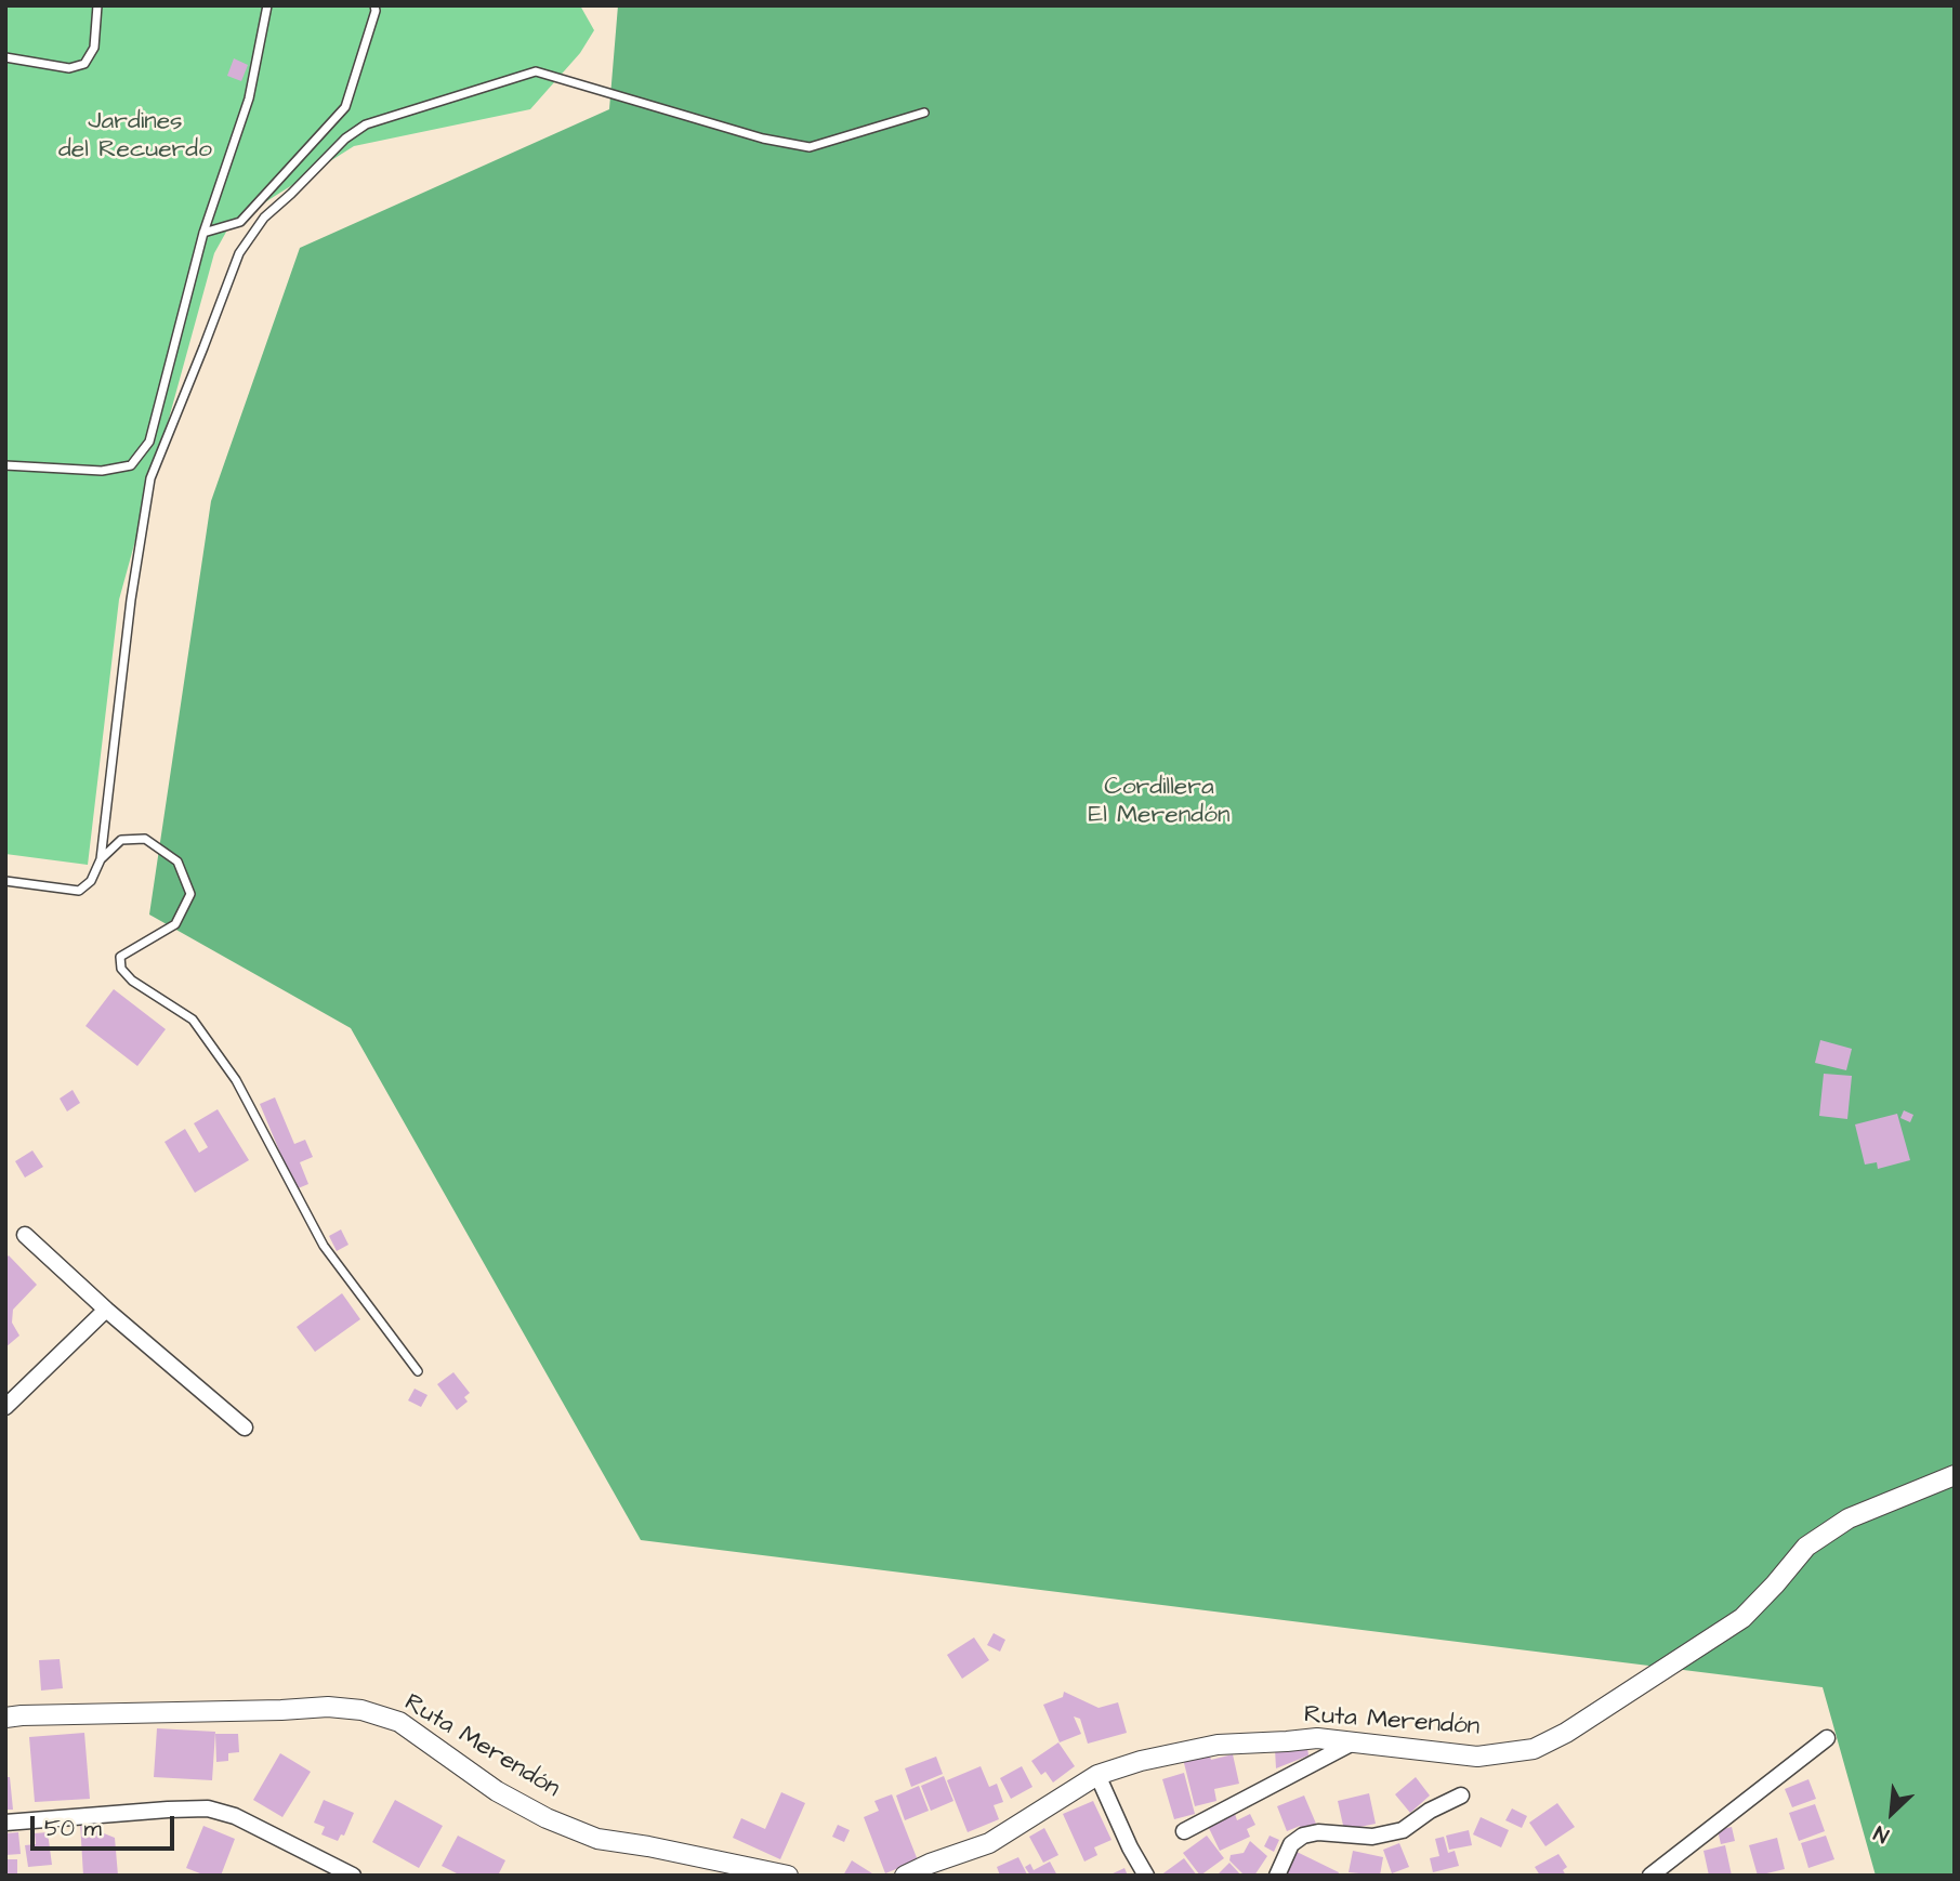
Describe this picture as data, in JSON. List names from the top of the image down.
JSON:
{
  "streets": {
    "street": ["Ruta Merendón"]
  },
  "parks": ["Jardines del Recuerdo", "Cordillera El Merendón"],
  "scale_bar": "50 m",
  "north": "bottom left"
}
